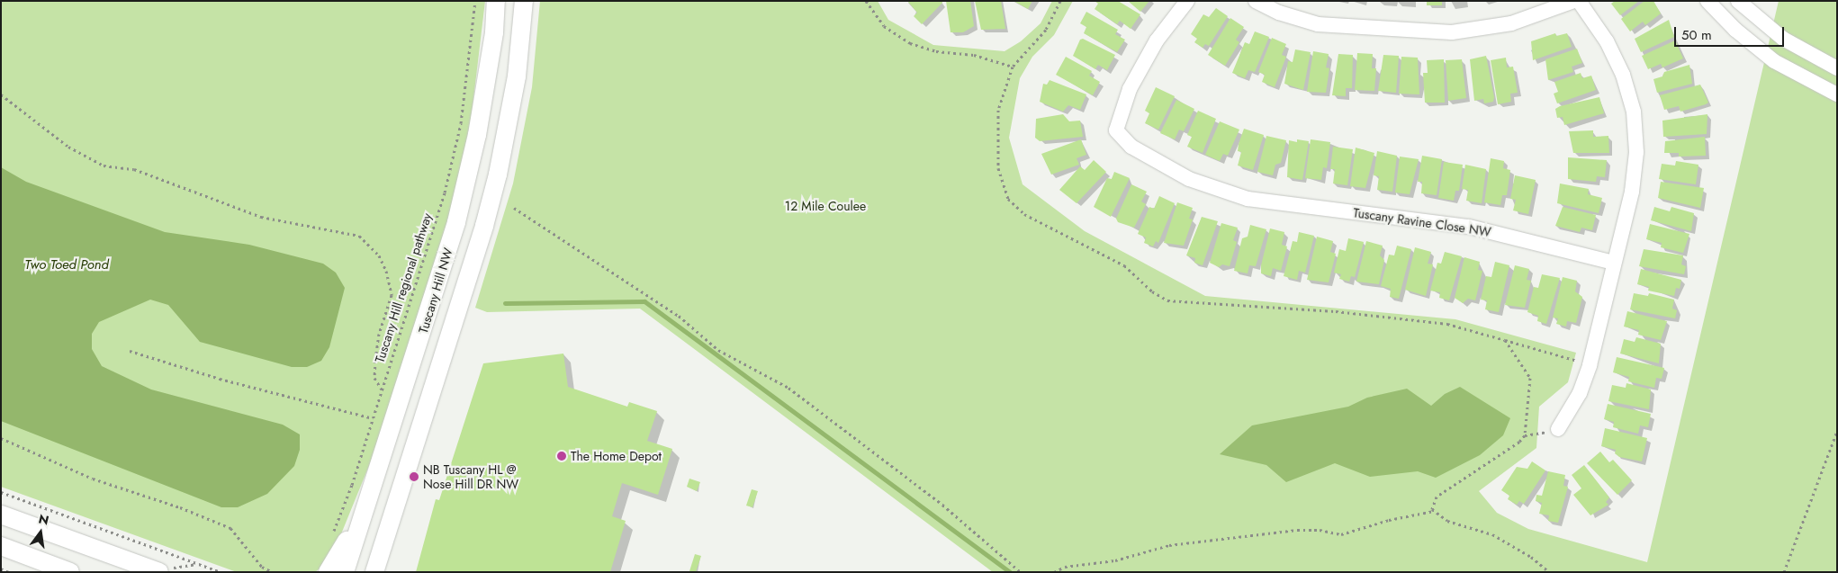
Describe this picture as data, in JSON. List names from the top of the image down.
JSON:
{
  "streets": {
    "street": ["Tuscany Ravine Close NW", "Tuscany Hill NW"],
    "path": ["Tuscany Hill regional pathway"]
  },
  "water": ["Two Toed Pond"],
  "parks": ["12 Mile Coulee"],
  "places": ["The Home Depot", "NB Tuscany HL @ Nose Hill DR NW"],
  "scale_bar": "50 m",
  "north": "top"
}
